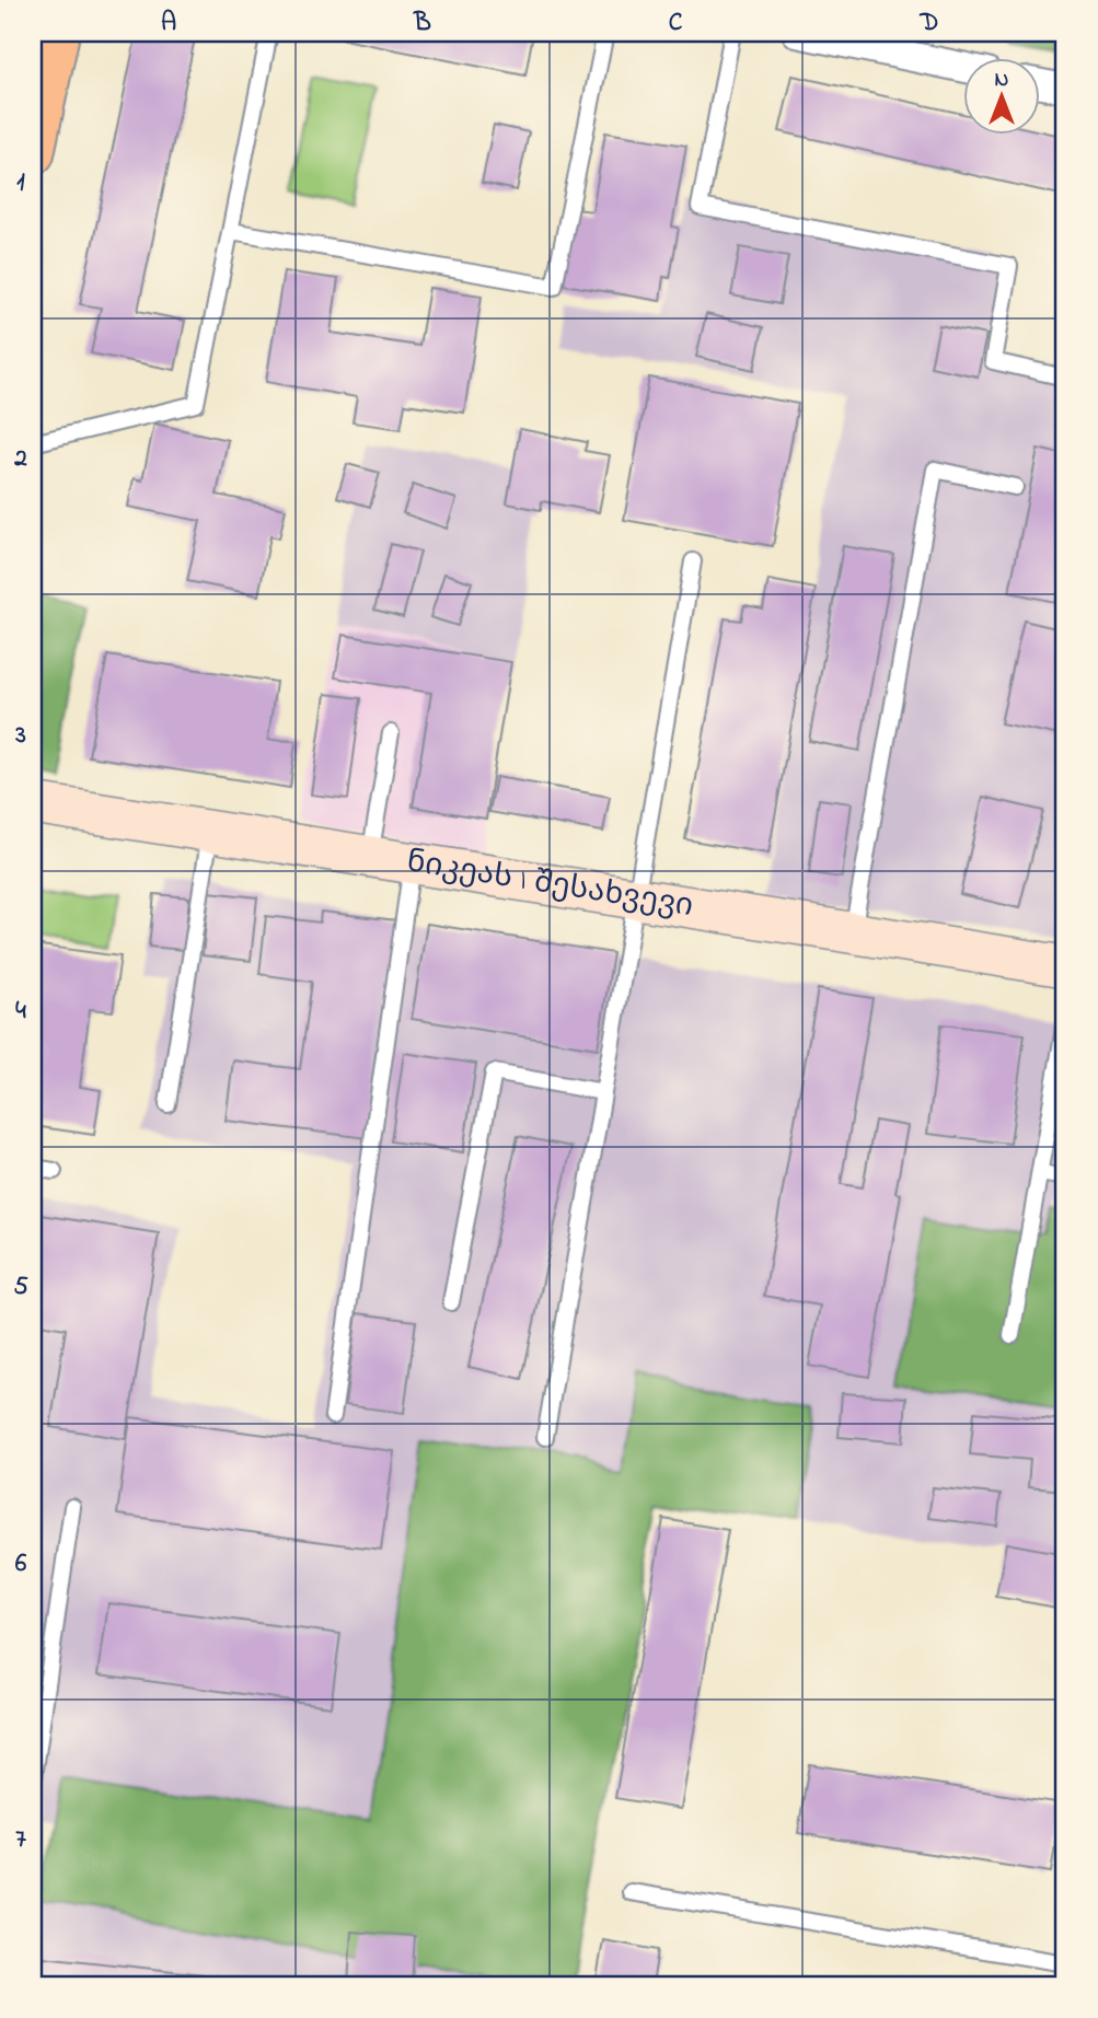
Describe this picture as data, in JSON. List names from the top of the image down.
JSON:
{
  "streets": {
    "street": ["ნიკეას I შესახვევი"]
  },
  "north": "top",
  "grid": {
    "columns": [
      "A",
      "B",
      "C",
      "D"
    ],
    "rows": [
      "1",
      "2",
      "3",
      "4",
      "5",
      "6",
      "7"
    ]
  }
}
